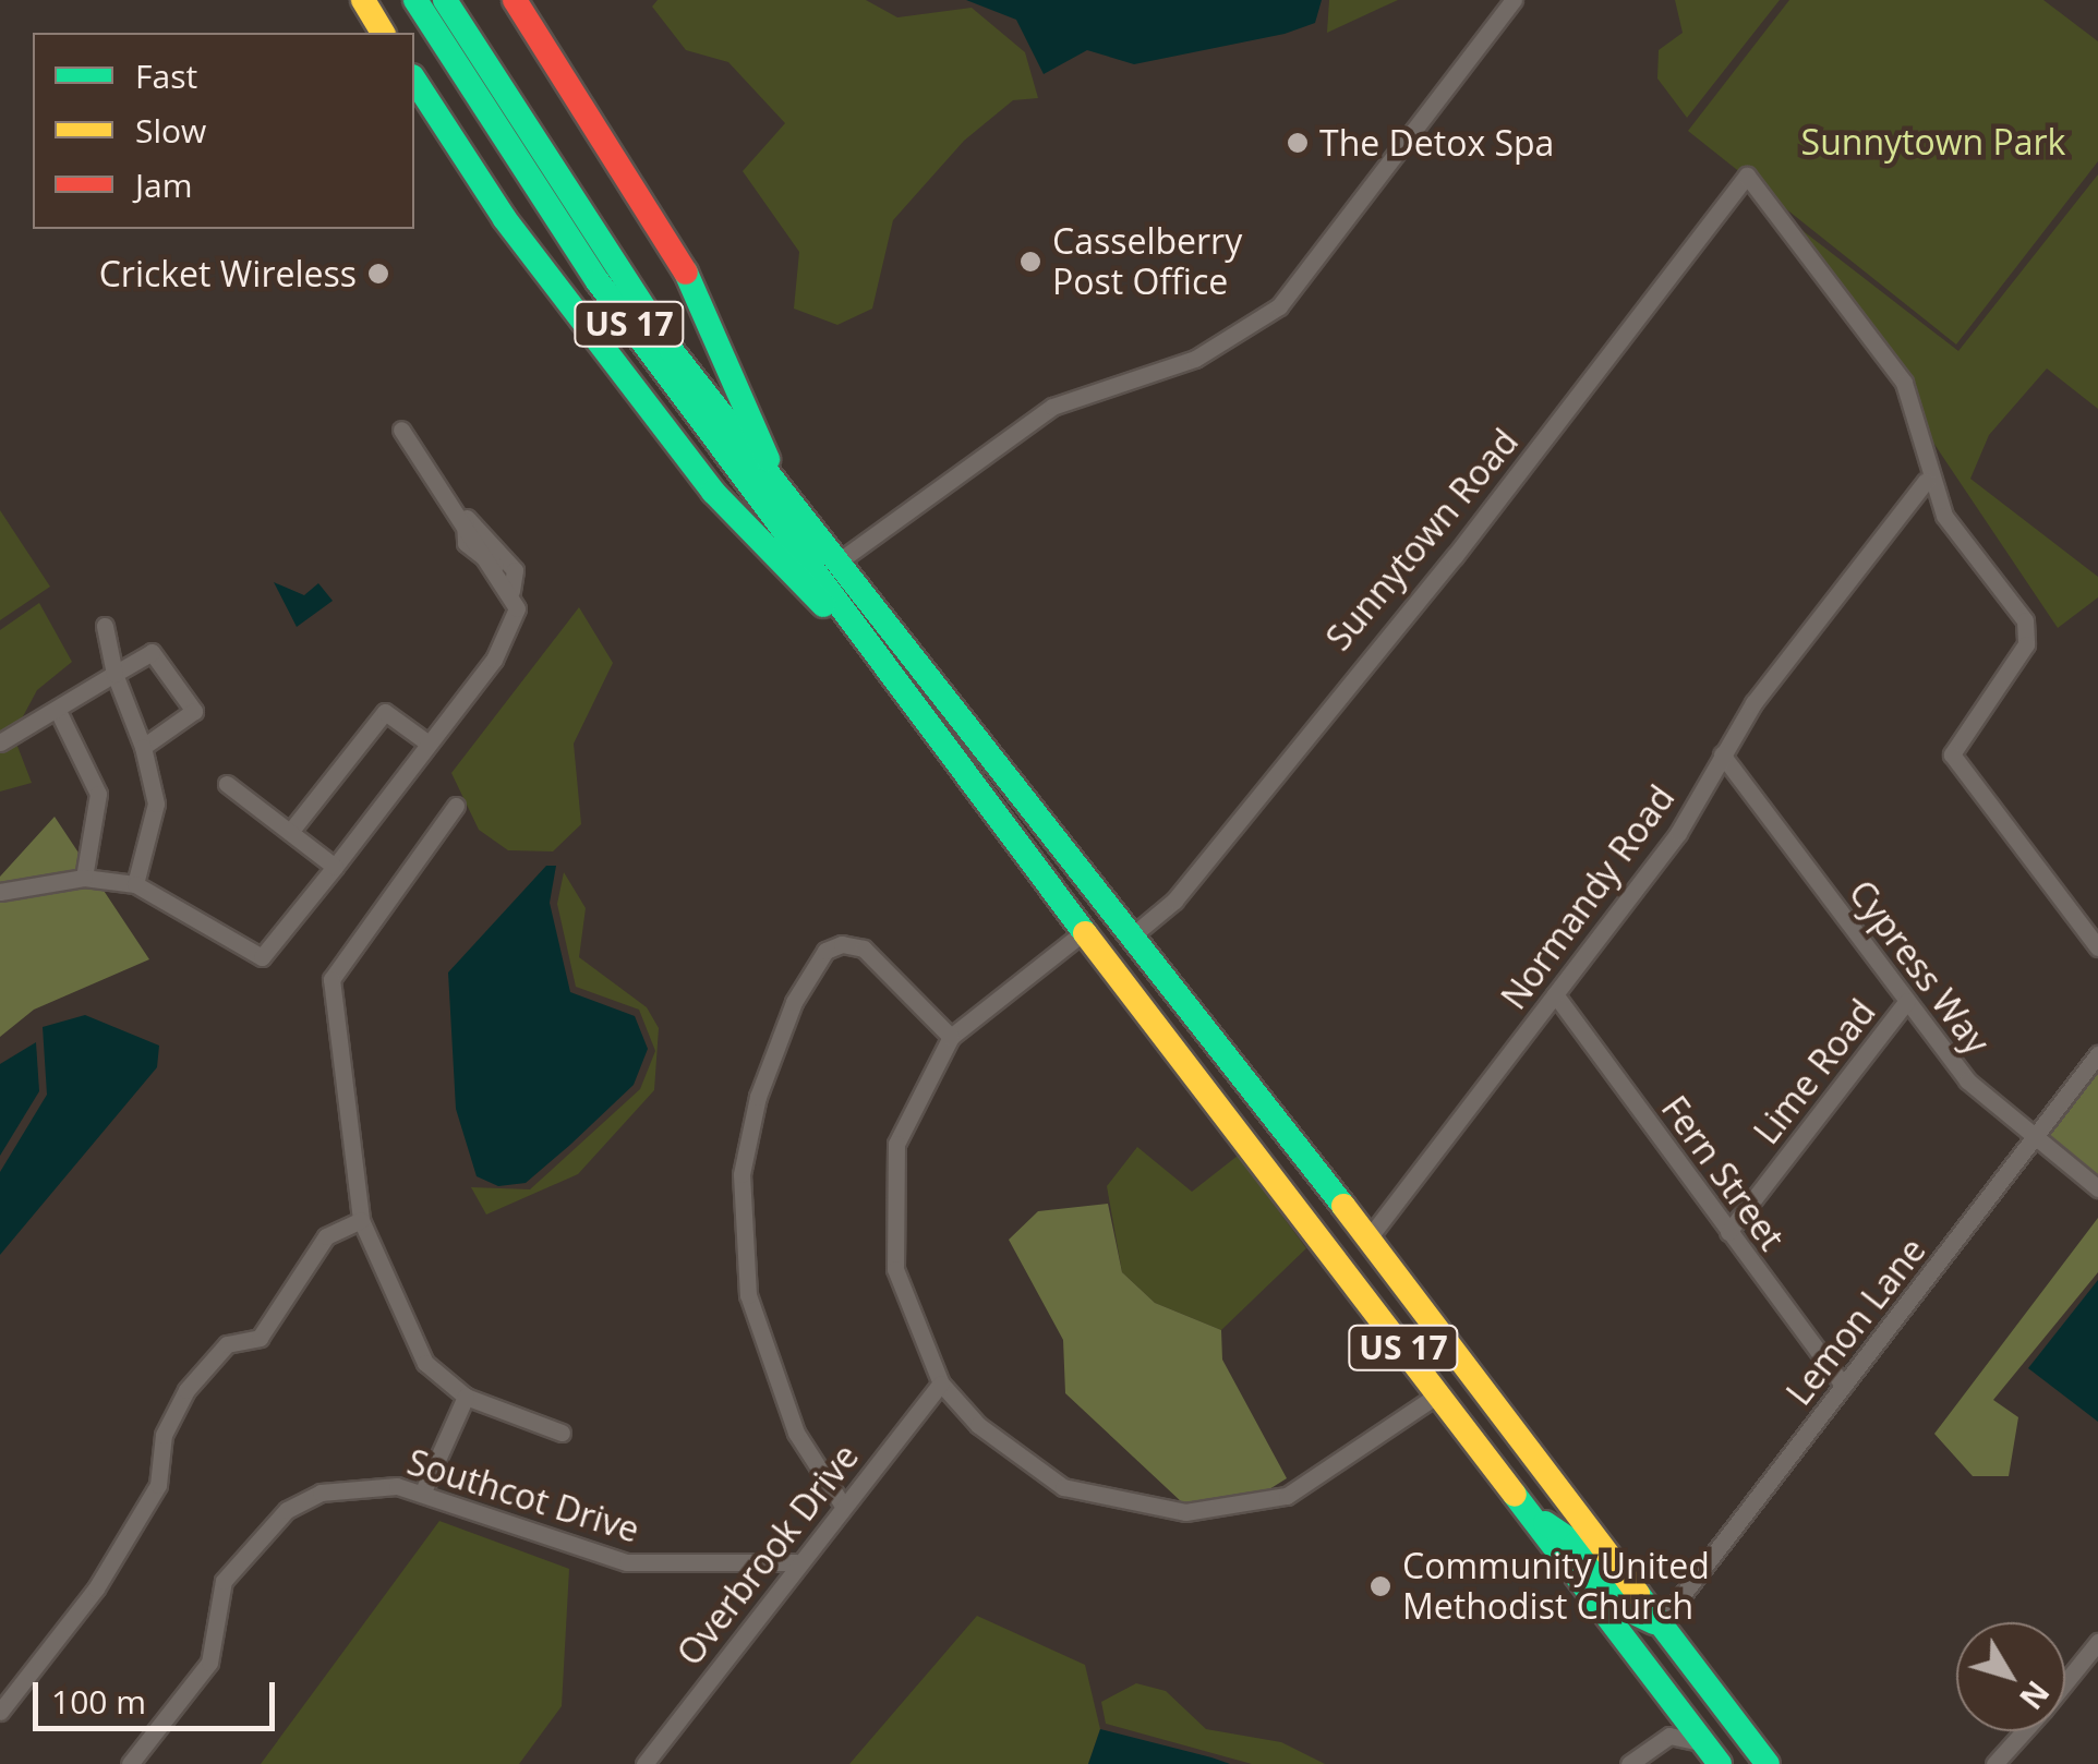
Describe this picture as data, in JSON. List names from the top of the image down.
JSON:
{
  "streets": {
    "main road": ["US 17"],
    "street": [
      "Sunnytown Road",
      "Normandy Road",
      "Cypress Way",
      "Lime Road",
      "Fern Street",
      "Lemon Lane",
      "Southcot Drive",
      "Overbrook Drive"
    ]
  },
  "crossings": [
    ["US 17", "Sunnytown Road"],
    ["US 17", "Normandy Road"],
    ["US 17", "Lemon Lane"],
    ["Sunnytown Road", "Normandy Road"],
    ["Normandy Road", "Cypress Way"],
    ["Normandy Road", "Fern Street"],
    ["Cypress Way", "Lime Road"],
    ["Cypress Way", "Lemon Lane"],
    ["Lime Road", "Fern Street"],
    ["Fern Street", "Lemon Lane"],
    ["Southcot Drive", "Overbrook Drive"]
  ],
  "parks": ["Sunnytown Park"],
  "places": [
    "The Detox Spa",
    "Casselberry Post Office",
    "Cricket Wireless",
    "Community United Methodist Church"
  ],
  "legend": ["Fast", "Slow", "Jam"],
  "scale_bar": "100 m",
  "north": "bottom right"
}
